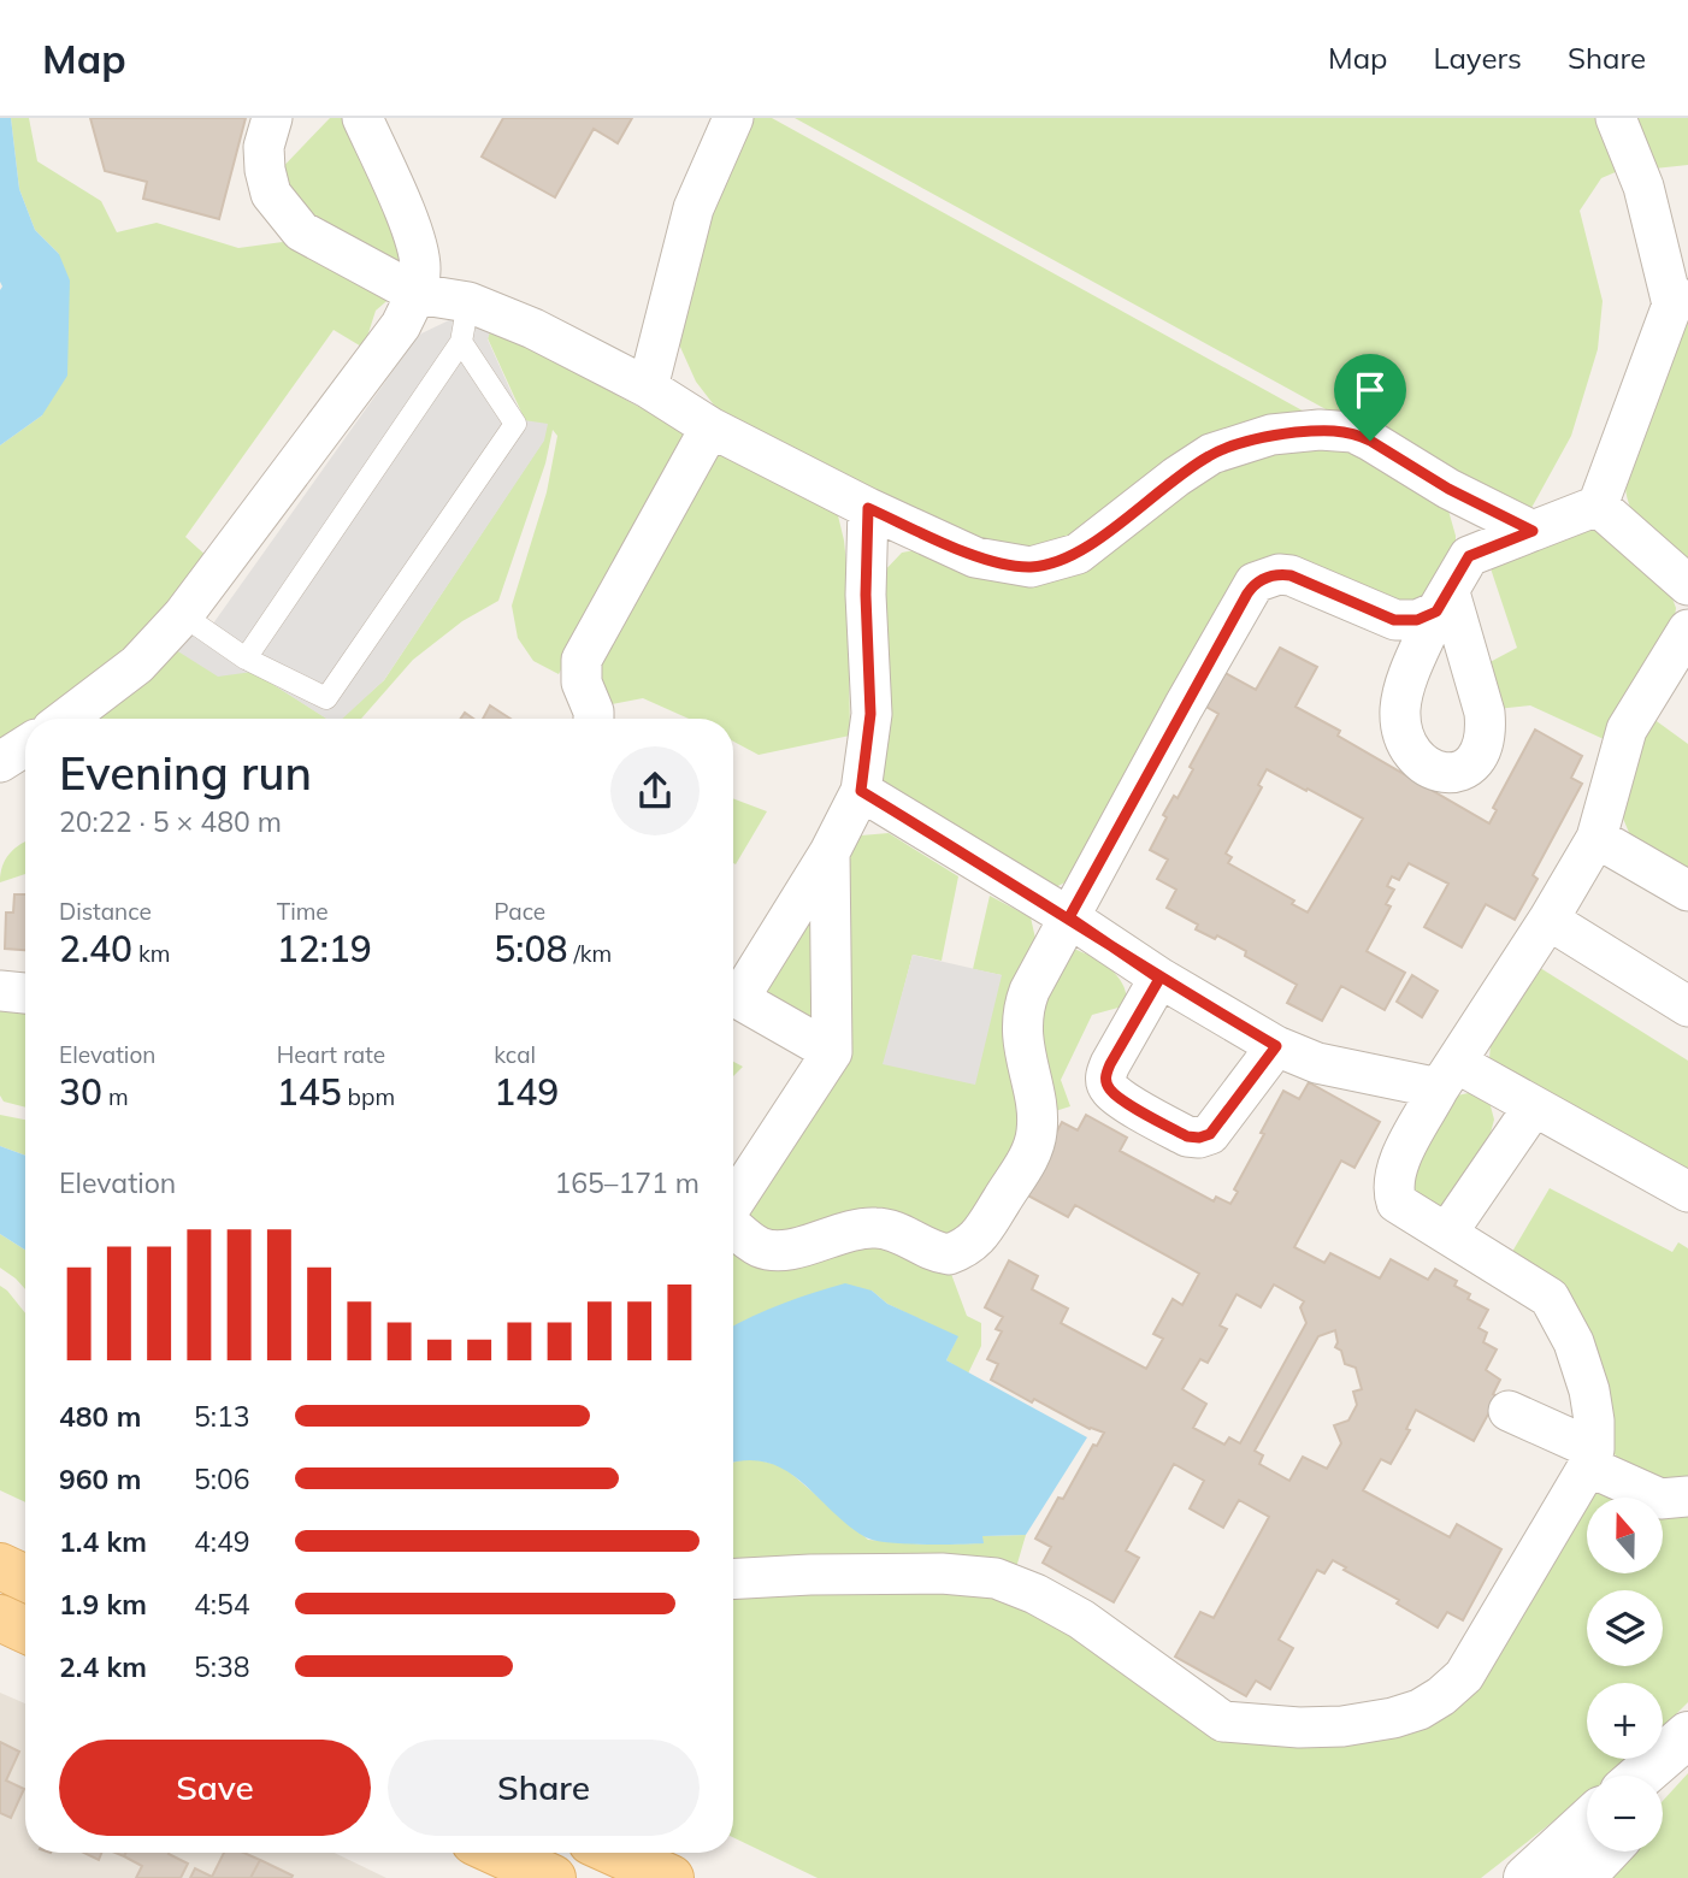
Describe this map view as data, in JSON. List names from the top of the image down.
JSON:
{
  "north": "top",
  "page": {
    "header": "Map",
    "nav": ["Map", "Layers", "Share"],
    "heading": ["Evening run", "20:22 · 5 × 480 m"],
    "stats": [
      ["Distance", "2.40 km"],
      ["Time", "12:19"],
      ["Pace", "5:08 /km"],
      ["Elevation", "30 m"],
      ["Heart rate", "145 bpm"],
      ["kcal", "149"]
    ],
    "chart": ["Elevation", "165–171 m"],
    "list": [
      {
        "name": "480 m",
        "note": "5:13"
      },
      {
        "name": "960 m",
        "note": "5:06"
      },
      {
        "name": "1.4 km",
        "note": "4:49"
      },
      {
        "name": "1.9 km",
        "note": "4:54"
      },
      {
        "name": "2.4 km",
        "note": "5:38"
      }
    ],
    "map_buttons": ["+", "−"],
    "buttons": ["Save", "Share"]
  }
}
